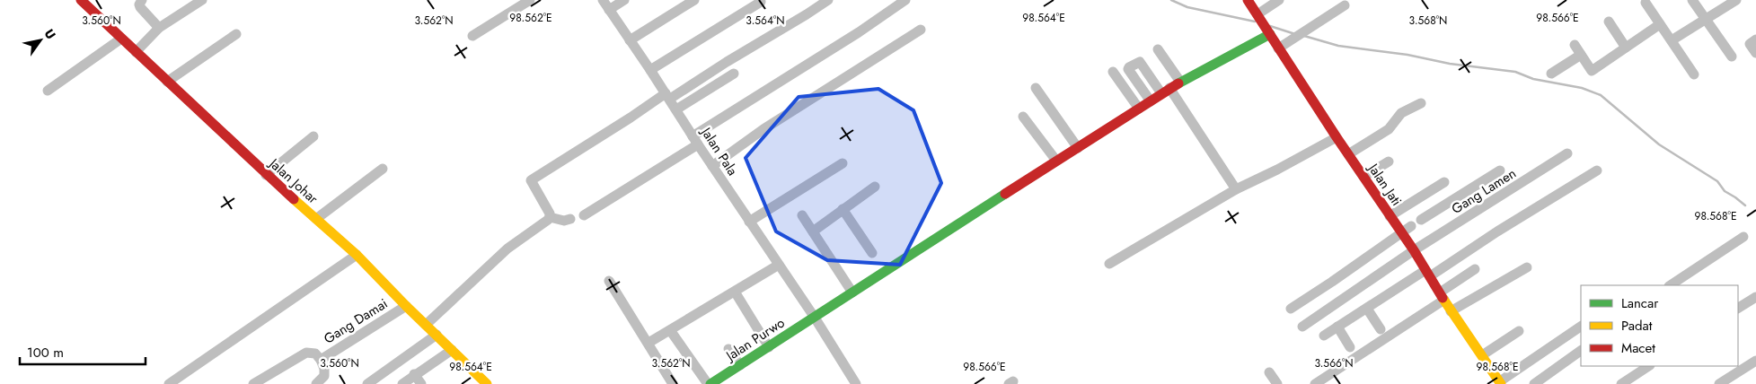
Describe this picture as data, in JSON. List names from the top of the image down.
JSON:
{
  "streets": {
    "street": [
      "Jalan Pala",
      "Jalan Johar",
      "Jalan Jati",
      "Gang Lamen",
      "Gang Damai",
      "Jalan Purwo"
    ]
  },
  "crossings": [
    ["Jalan Pala", "Jalan Purwo"],
    ["Jalan Johar", "Gang Damai"],
    ["Jalan Jati", "Gang Lamen"],
    ["Jalan Jati", "Jalan Purwo"]
  ],
  "legend": ["Lancar", "Padat", "Macet"],
  "scale_bar": "100 m",
  "north": "top right",
  "coordinates": [
    "98.566°E",
    "98.562°E",
    "98.564°E",
    "3.560°N",
    "3.562°N",
    "3.564°N",
    "3.568°N",
    "98.568°E",
    "3.566°N"
  ]
}
